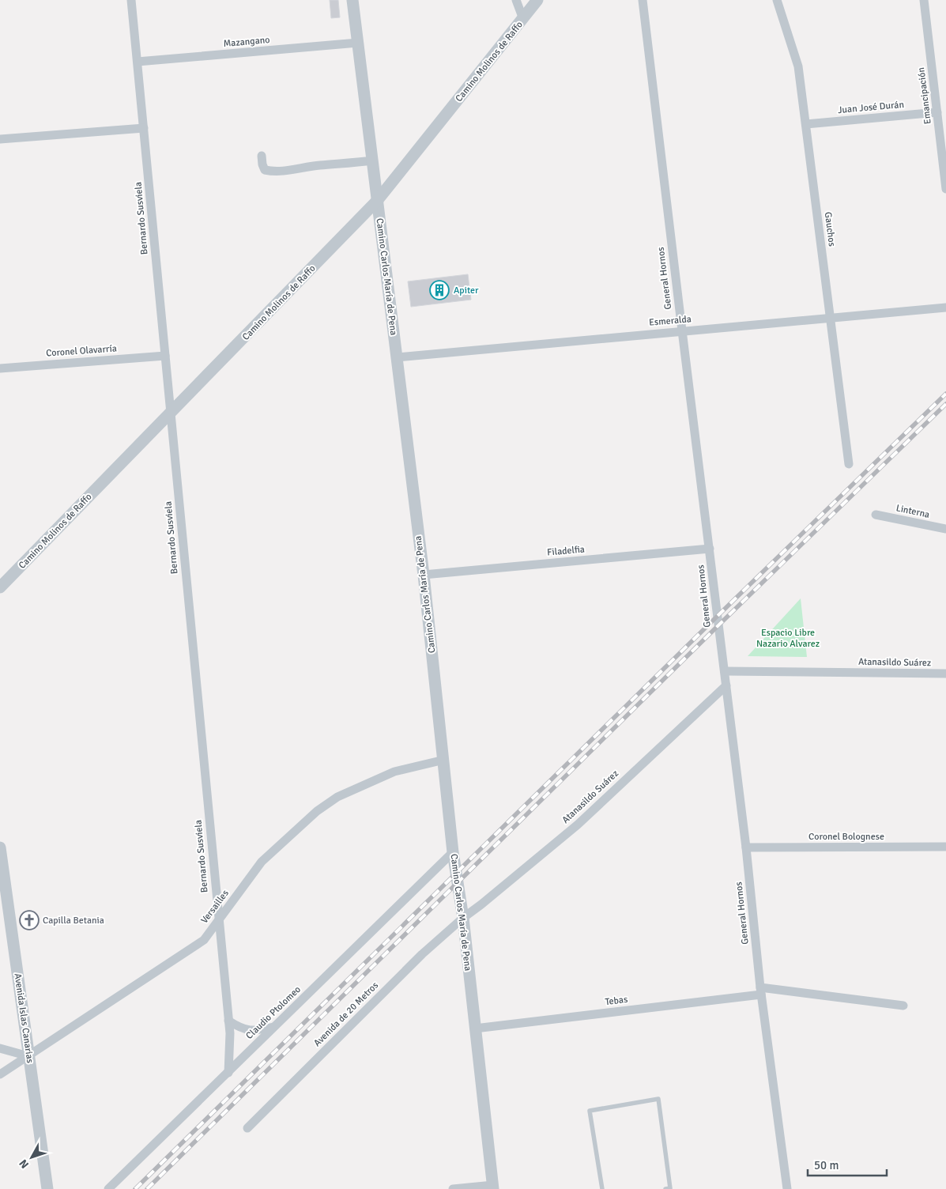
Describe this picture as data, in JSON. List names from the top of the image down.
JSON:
{
  "streets": {
    "street": [
      "Mazangano",
      "Camino Molinos de Raffo",
      "Emancipación",
      "Juan José Durán",
      "Bernardo Susviela",
      "Gauchos",
      "Camino Carlos María de Pena",
      "General Hornos",
      "Esmeralda",
      "Coronel Olavarría",
      "Linterna",
      "Filadelfia",
      "Atanasildo Suárez",
      "Coronel Bolognese",
      "Versailles",
      "Tebas",
      "Claudio Ptolomeo",
      "Avenida de 20 Metros",
      "Avenida Islas Canarias"
    ]
  },
  "crossings": [
    ["Mazangano", "Bernardo Susviela"],
    ["Mazangano", "Camino Carlos María de Pena"],
    ["Camino Molinos de Raffo", "Bernardo Susviela"],
    ["Camino Molinos de Raffo", "Camino Carlos María de Pena"],
    ["Emancipación", "Juan José Durán"],
    ["Juan José Durán", "Gauchos"],
    ["Bernardo Susviela", "Coronel Olavarría"],
    ["Bernardo Susviela", "Versailles"],
    ["Bernardo Susviela", "Claudio Ptolomeo"],
    ["Gauchos", "Esmeralda"],
    ["Camino Carlos María de Pena", "Esmeralda"],
    ["Camino Carlos María de Pena", "Filadelfia"],
    ["Camino Carlos María de Pena", "Atanasildo Suárez"],
    ["Camino Carlos María de Pena", "Versailles"],
    ["Camino Carlos María de Pena", "Tebas"],
    ["Camino Carlos María de Pena", "Claudio Ptolomeo"],
    ["Camino Carlos María de Pena", "Avenida de 20 Metros"],
    ["General Hornos", "Esmeralda"],
    ["General Hornos", "Filadelfia"],
    ["General Hornos", "Atanasildo Suárez"],
    ["General Hornos", "Coronel Bolognese"],
    ["General Hornos", "Tebas"],
    ["Atanasildo Suárez", "Avenida de 20 Metros"],
    ["Versailles", "Avenida Islas Canarias"]
  ],
  "parks": ["Espacio Libre Nazario Alvarez"],
  "places": {
    "building": ["Apiter"],
    "church": ["Capilla Betania"]
  },
  "scale_bar": "50 m",
  "north": "bottom left"
}
